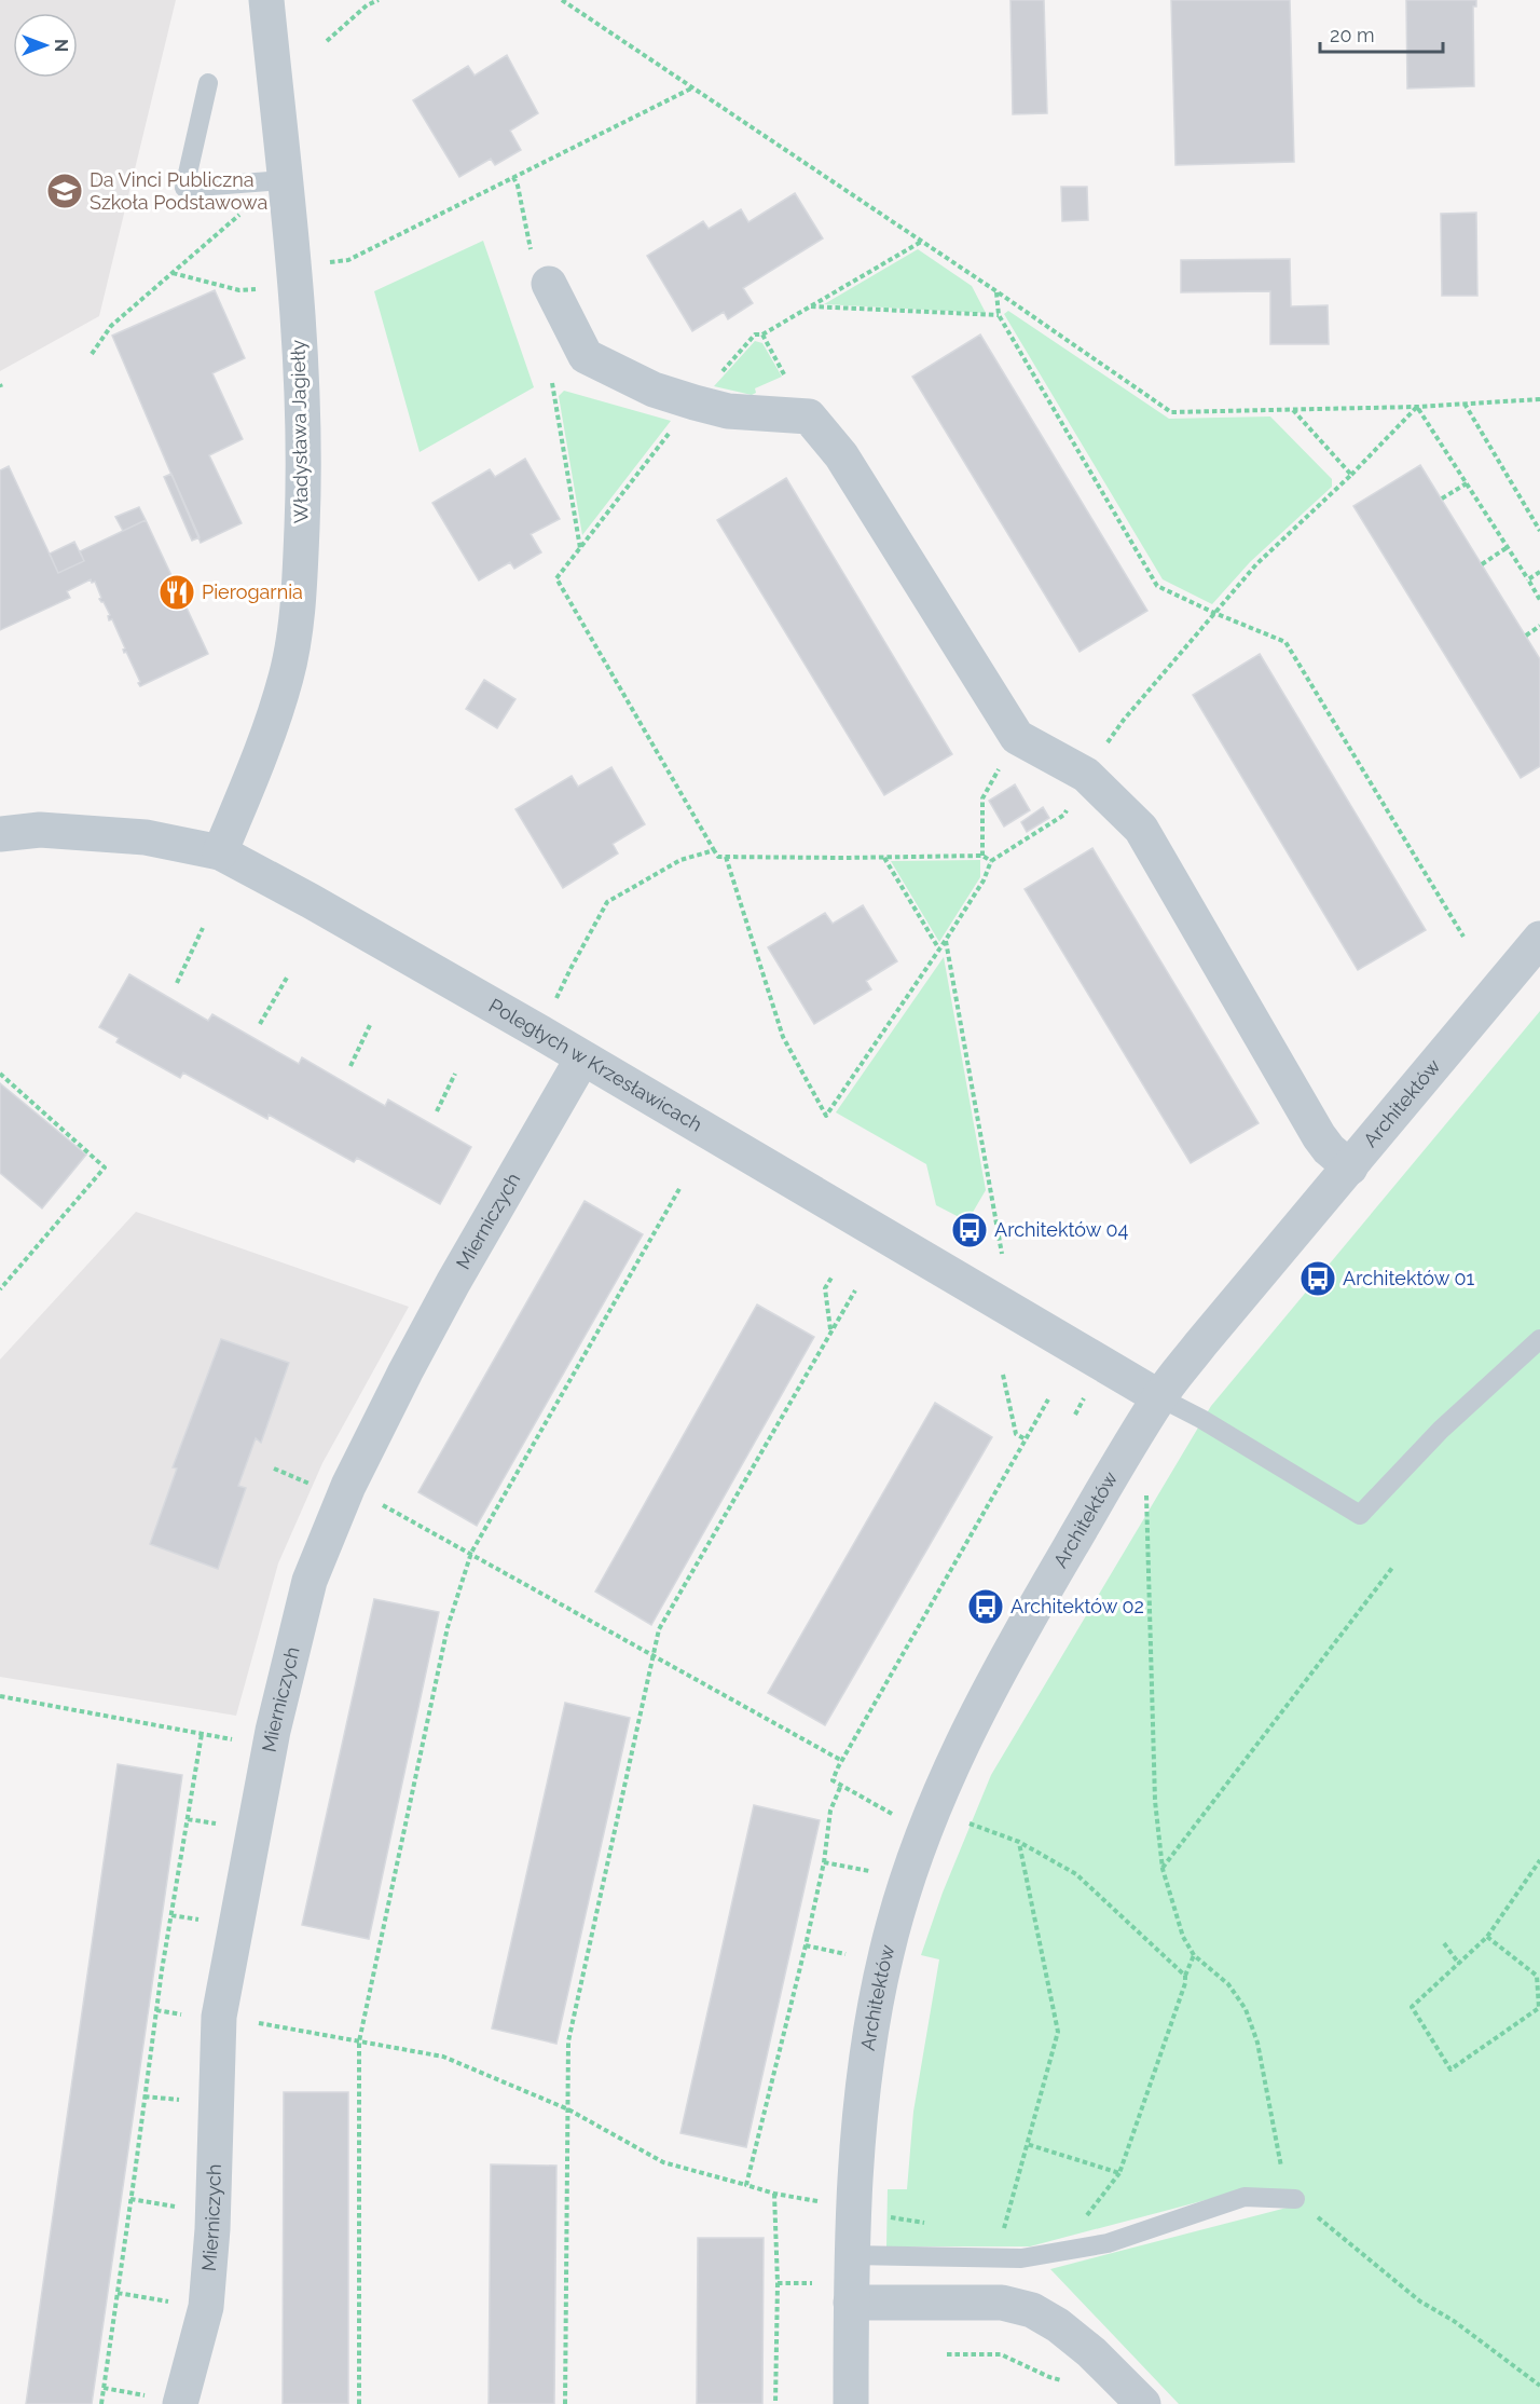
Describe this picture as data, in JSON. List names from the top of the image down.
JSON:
{
  "streets": {
    "street": [
      "Władysława Jagiełły",
      "Poległych w Krzesławicach",
      "Architektów",
      "Mierniczych"
    ]
  },
  "crossings": [
    ["Władysława Jagiełły", "Poległych w Krzesławicach"],
    ["Poległych w Krzesławicach", "Architektów"],
    ["Poległych w Krzesławicach", "Mierniczych"]
  ],
  "places": {
    "school or university": ["Da Vinci Publiczna Szkoła Podstawowa"],
    "restaurant": ["Pierogarnia"],
    "bus stop": ["Architektów 04", "Architektów 01", "Architektów 02"]
  },
  "scale_bar": "20 m",
  "north": "right"
}
